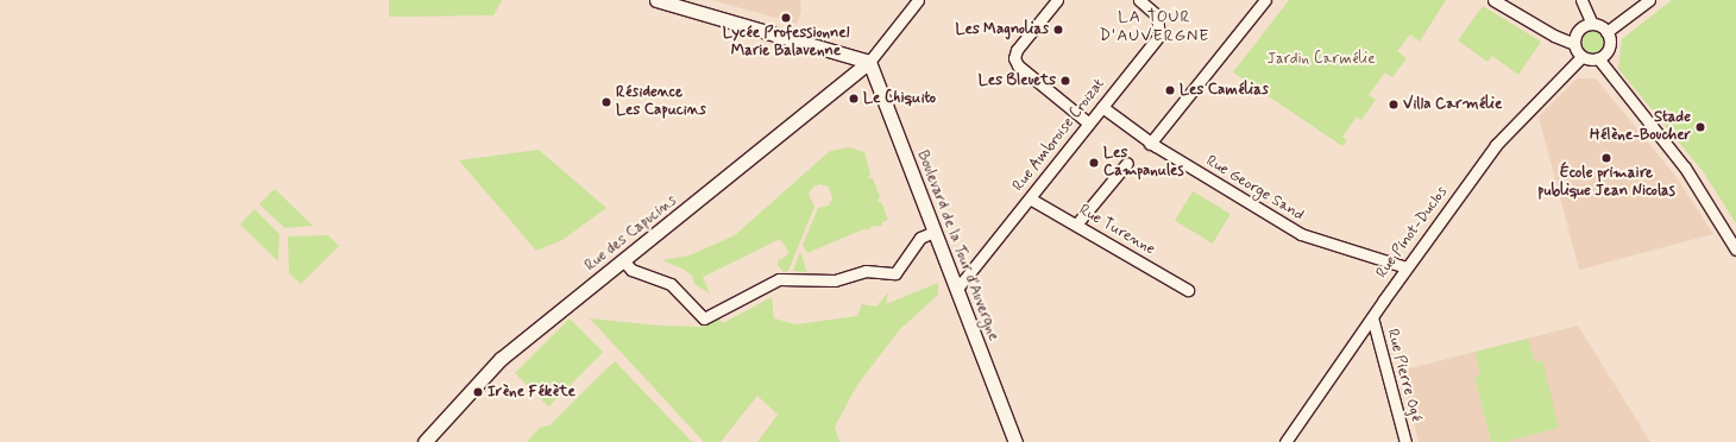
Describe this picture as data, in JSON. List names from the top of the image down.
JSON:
{
  "streets": {
    "street": [
      "Rue Ambroise Croizat",
      "Rue George Sand",
      "Rue Turenne",
      "Rue Pinot-Duclos",
      "Rue des Capucins",
      "Boulevard de la Tour d'Auvergne",
      "Rue Pierre Ogé"
    ]
  },
  "crossings": [
    ["Rue Ambroise Croizat", "Rue George Sand"],
    ["Rue Ambroise Croizat", "Rue Turenne"],
    ["Rue Ambroise Croizat", "Boulevard de la Tour d'Auvergne"],
    ["Rue George Sand", "Rue Pinot-Duclos"],
    ["Rue Pinot-Duclos", "Rue Pierre Ogé"],
    ["Rue des Capucins", "Boulevard de la Tour d'Auvergne"]
  ],
  "districts": ["LA TOUR D'AUVERGNE"],
  "parks": ["Jardin Carmélie"],
  "places": [
    "Lycée Professionnel Marie Balavenne",
    "Les Magnolias",
    "Les Bleuets",
    "Les Camélias",
    "Le Chiquito",
    "Résidence Les Capucins",
    "Villa Carmélie",
    "Stade Hélène-Boucher",
    "École primaire publique Jean Nicolas",
    "Les Campanules",
    "Irène Fékète"
  ]
}
